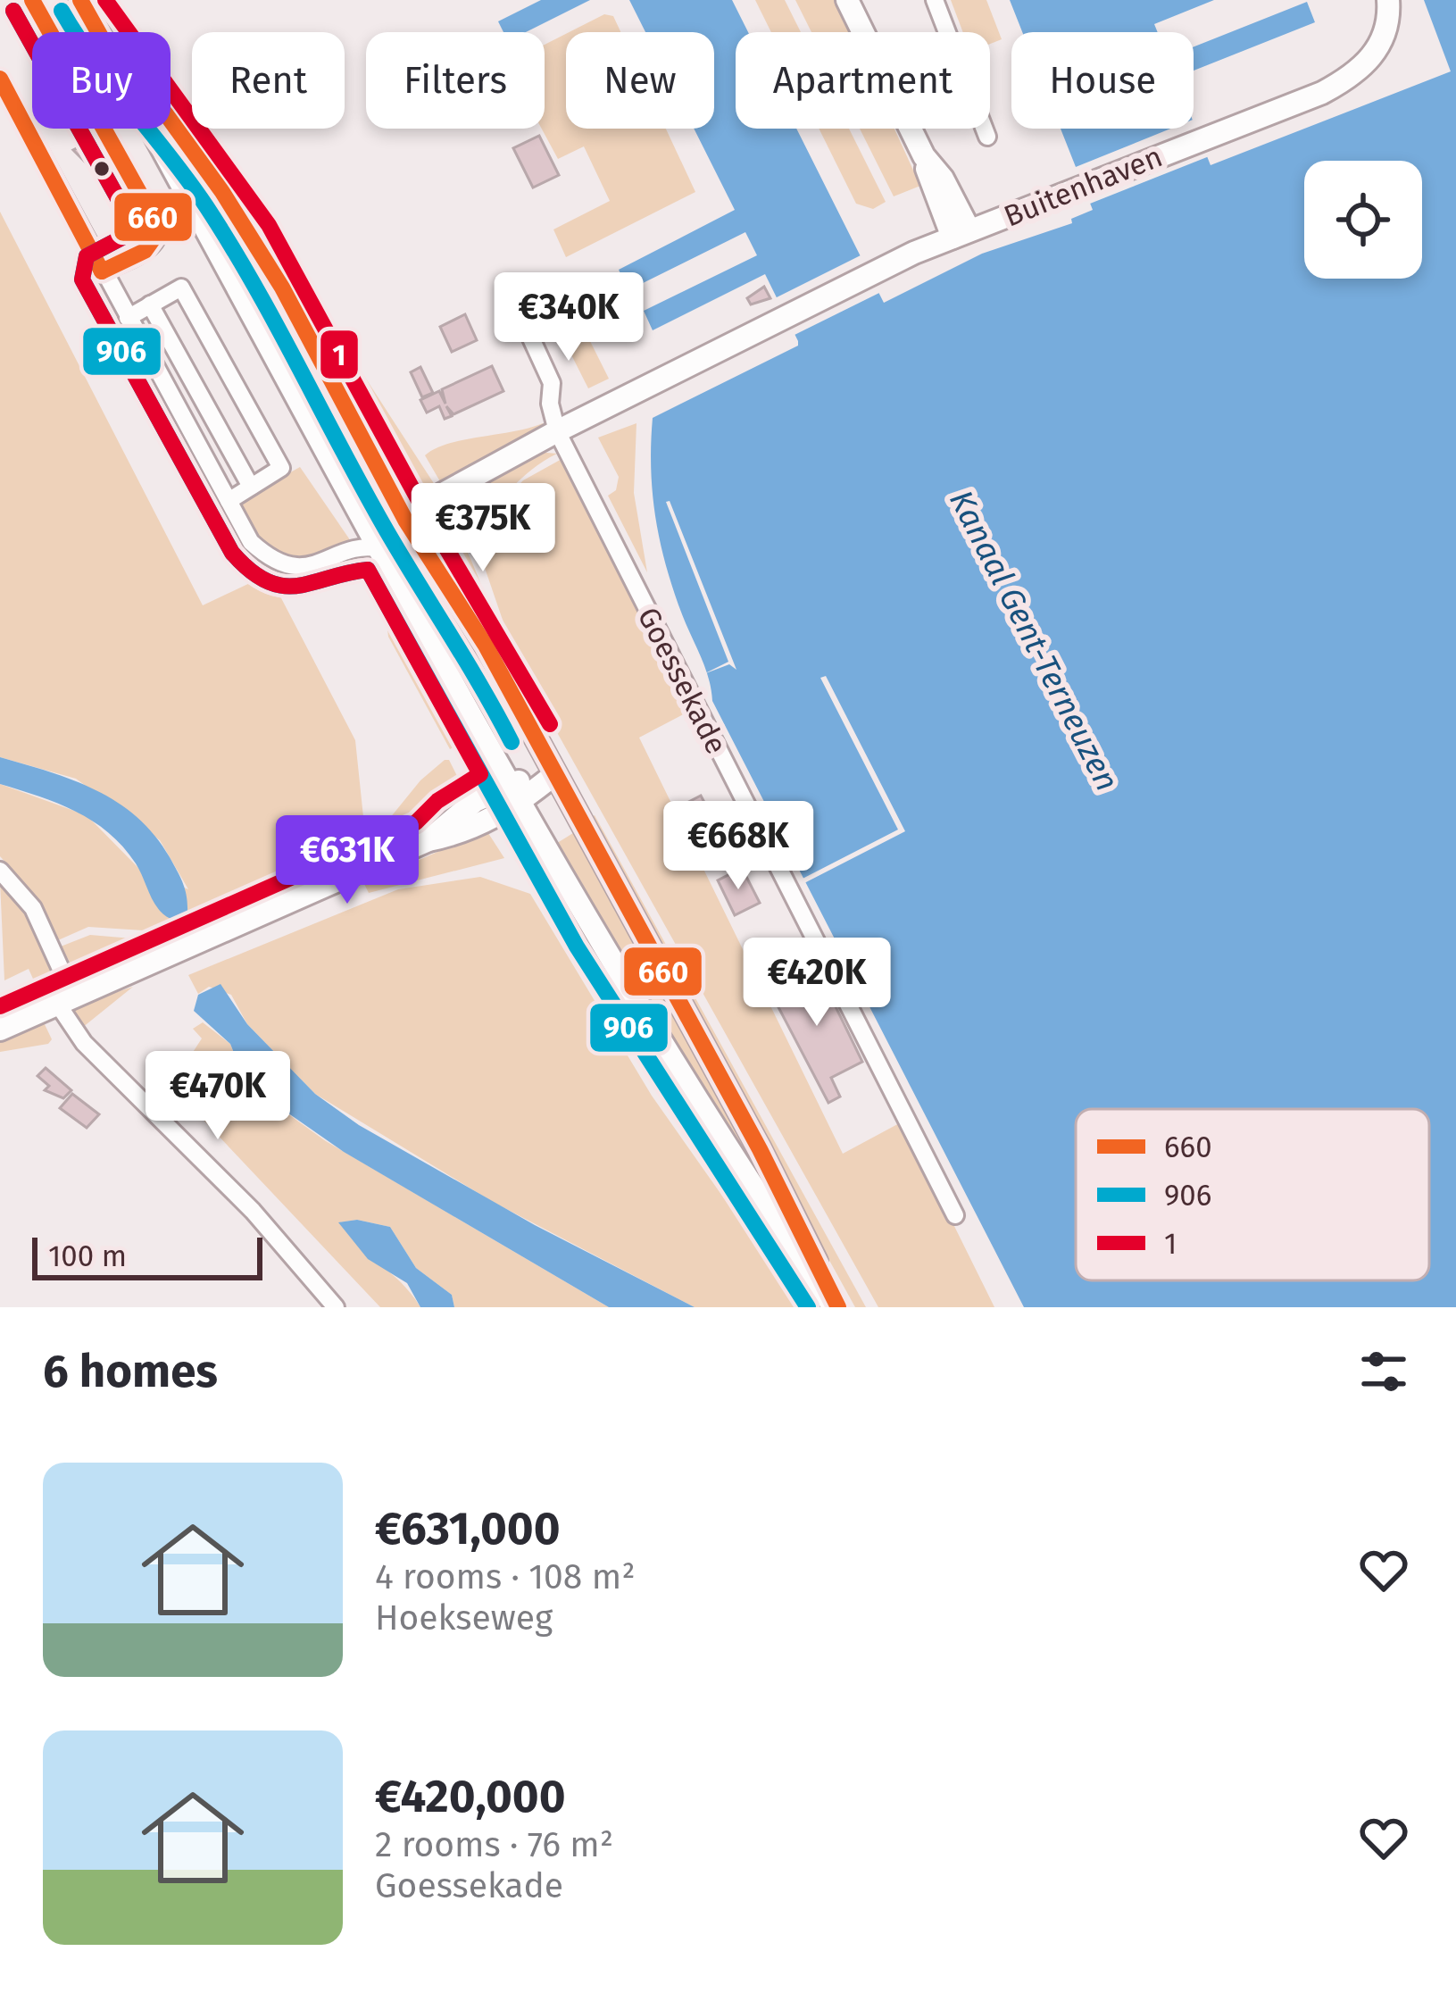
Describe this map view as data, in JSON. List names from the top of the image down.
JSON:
{
  "streets": {
    "main road": ["Buitenhaven"],
    "street": ["Goessekade"]
  },
  "crossings": [
    ["Buitenhaven", "Goessekade"]
  ],
  "water": ["Kanaal Gent-Terneuzen"],
  "lines": ["transit line 660", "transit line 1", "transit line 906"],
  "legend": ["660", "906", "1"],
  "scale_bar": "100 m",
  "page": {
    "chip": [
      "Buy",
      "Rent",
      "Filters",
      "New",
      "Apartment",
      "House"
    ],
    "price": [
      "€340K",
      "€375K",
      "€668K",
      "€631K",
      "€420K",
      "€470K"
    ],
    "scale": "100 m",
    "heading": "6 homes",
    "list": [
      {
        "name": "€631,000",
        "note": "4 rooms · 108 m² · Hoekseweg"
      },
      {
        "name": "€420,000",
        "note": "2 rooms · 76 m² · Goessekade"
      }
    ]
  }
}
